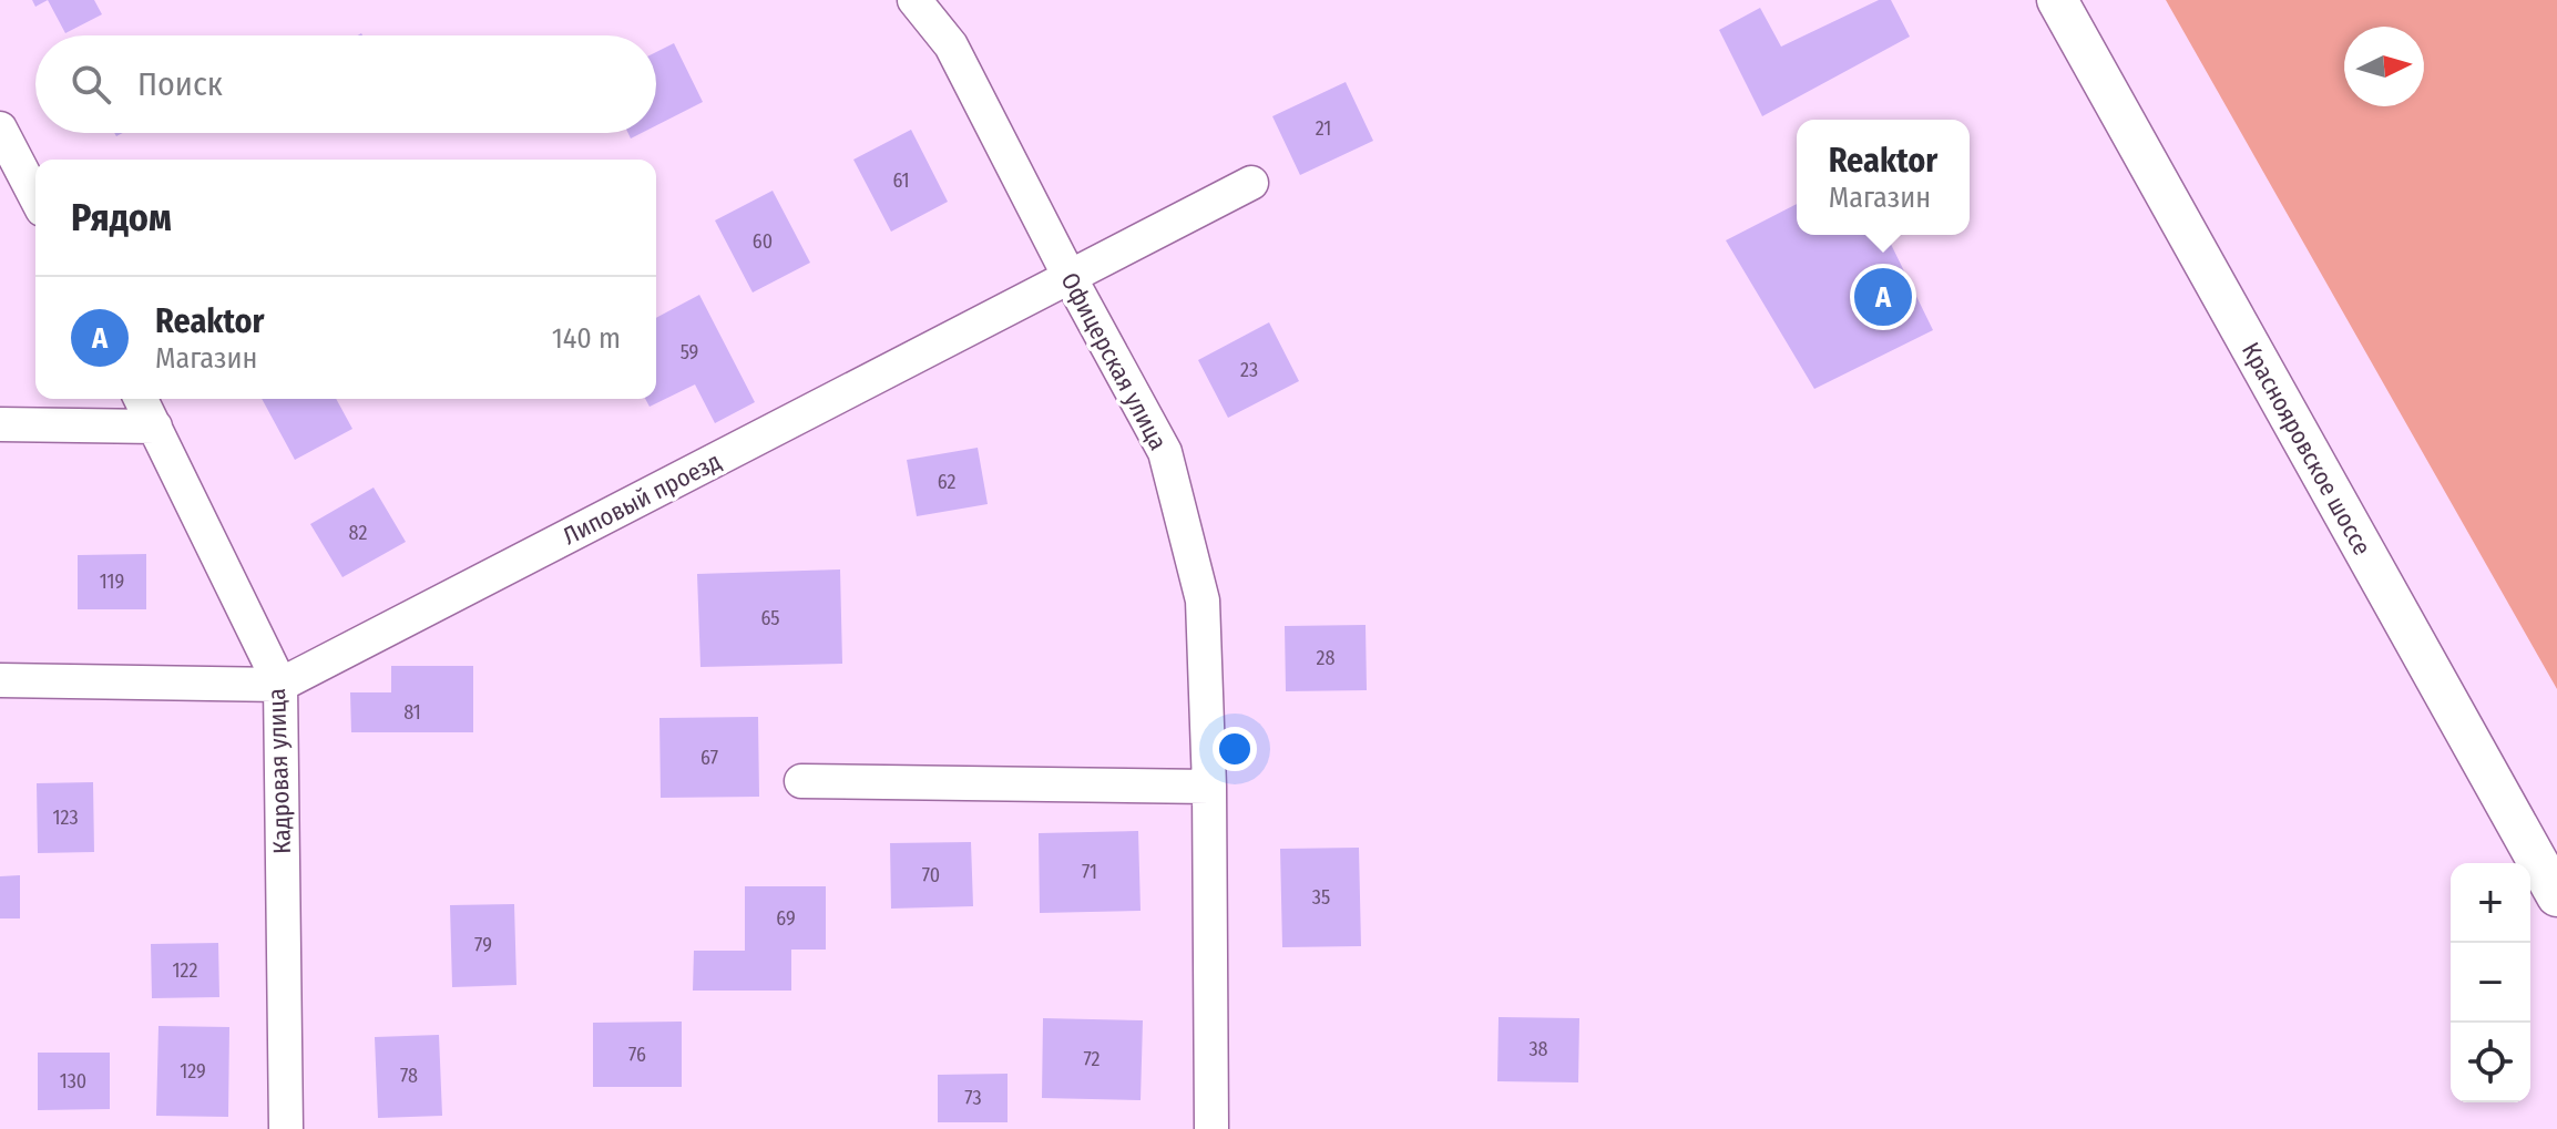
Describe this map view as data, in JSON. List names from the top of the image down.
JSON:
{
  "streets": {
    "street": [
      "Офицерская улица",
      "Краснояровское шоссе",
      "Липовый проезд",
      "Кадровая улица"
    ]
  },
  "crossings": [
    ["Офицерская улица", "Липовый проезд"],
    ["Липовый проезд", "Кадровая улица"]
  ],
  "house_numbers": [
    "21",
    "61",
    "60",
    "59",
    "23",
    "62",
    "82",
    "119",
    "65",
    "28",
    "81",
    "67",
    "123",
    "71",
    "70",
    "35",
    "69",
    "79",
    "122",
    "38",
    "76",
    "72",
    "129",
    "78",
    "130",
    "73"
  ],
  "north": "right",
  "page": {
    "search": "Поиск",
    "popup": ["Reaktor", "Магазин"],
    "heading": "Рядом",
    "pins": "A",
    "list": [
      {
        "mark": "A",
        "name": "Reaktor",
        "note": "Магазин",
        "value": "140 m"
      }
    ],
    "map_buttons": ["+", "−"]
  }
}
